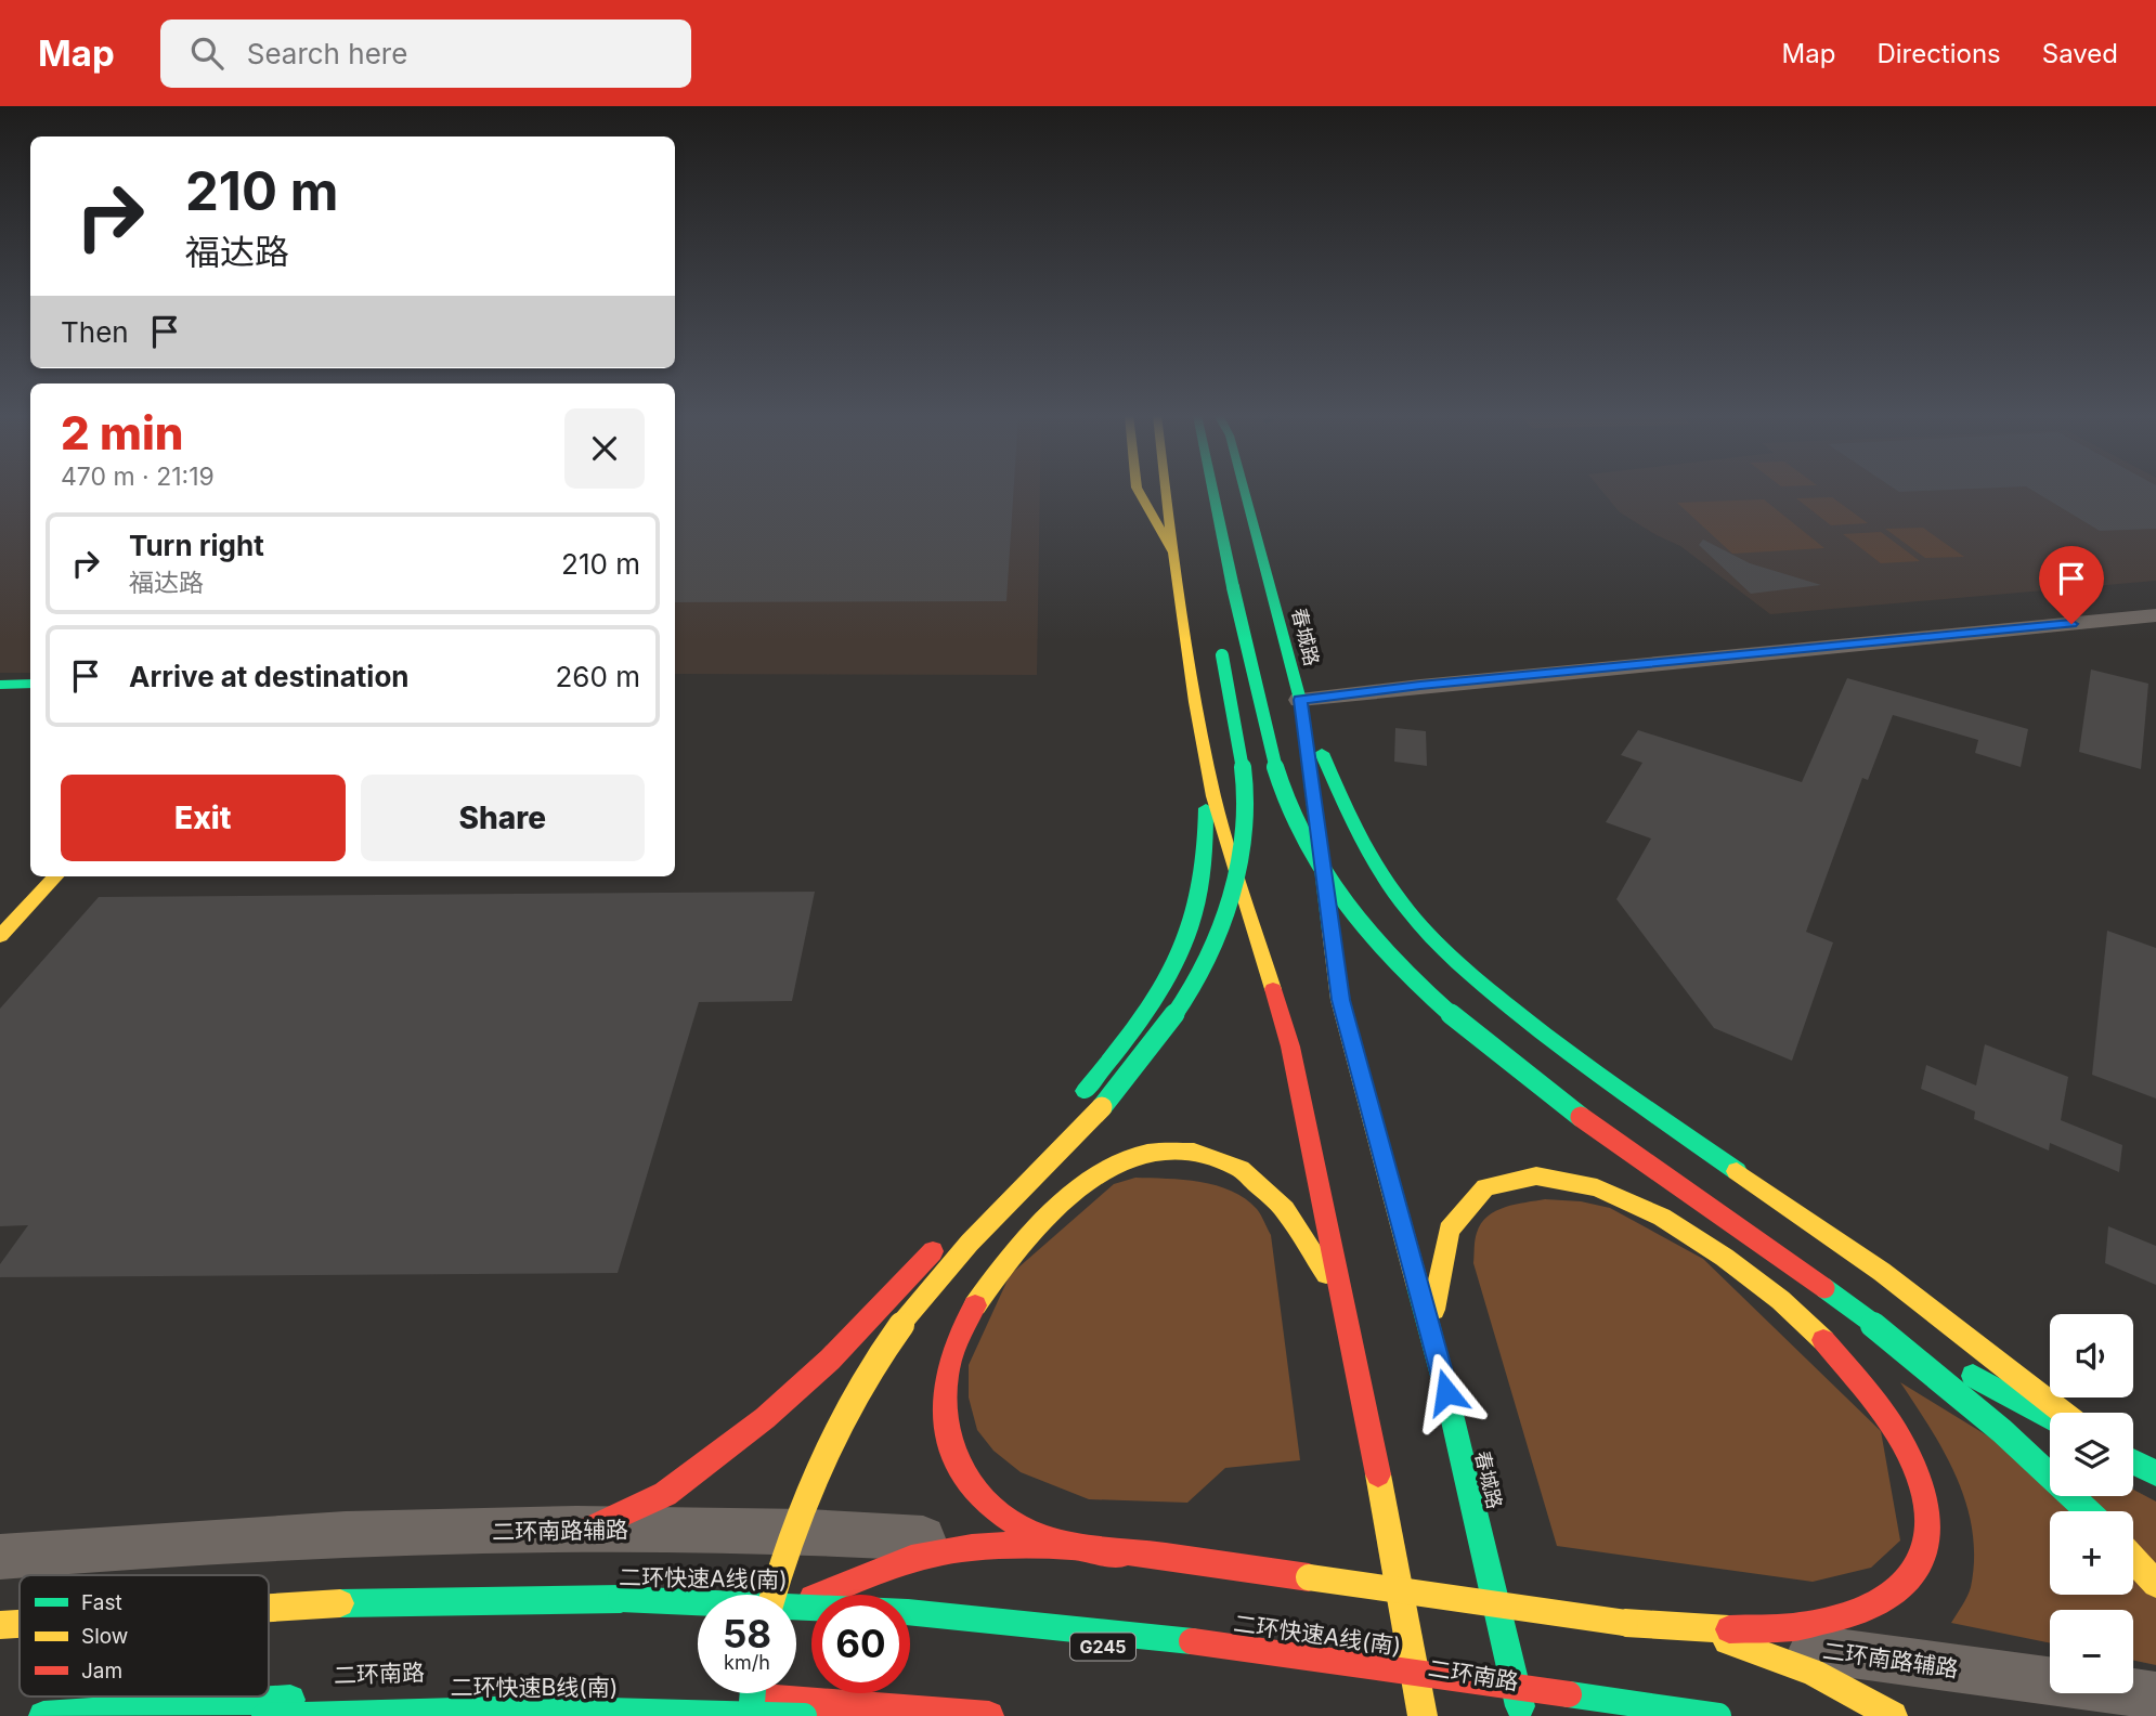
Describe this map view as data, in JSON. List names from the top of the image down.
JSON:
{
  "streets": {
    "main road": [
      "春城路",
      "二环快速A线(南)",
      "G245",
      "二环南路",
      "二环快速B线(南)"
    ],
    "street": ["二环南路辅路"]
  },
  "legend": ["Fast", "Slow", "Jam"],
  "page": {
    "header": "Map",
    "search": "Search here",
    "nav": ["Map", "Directions", "Saved"],
    "turn": ["210 m", "福达路"],
    "then": "Then",
    "heading": ["2 min", "470 m · 21:19"],
    "list": [
      {
        "name": "Turn right",
        "note": "福达路",
        "value": "210 m"
      },
      {
        "name": "Arrive at destination",
        "value": "260 m"
      }
    ],
    "buttons": ["Exit", "Share"],
    "map_buttons": ["+", "−"],
    "speed": "58 km/h",
    "limit": "60"
  }
}
